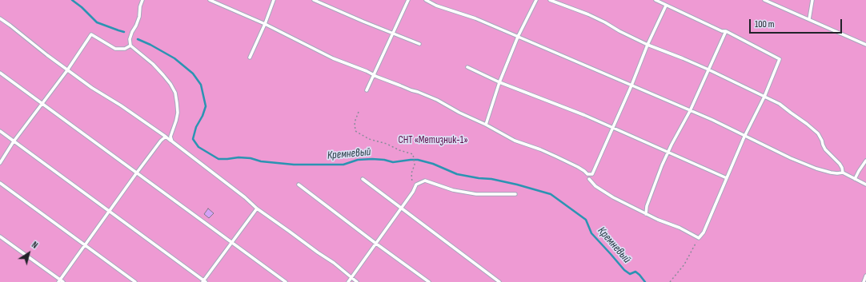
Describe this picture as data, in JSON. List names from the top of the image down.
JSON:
{
  "water": ["Кремневый"],
  "parks": ["СНТ «Метизник-1»"],
  "scale_bar": "100 m",
  "north": "top right"
}
